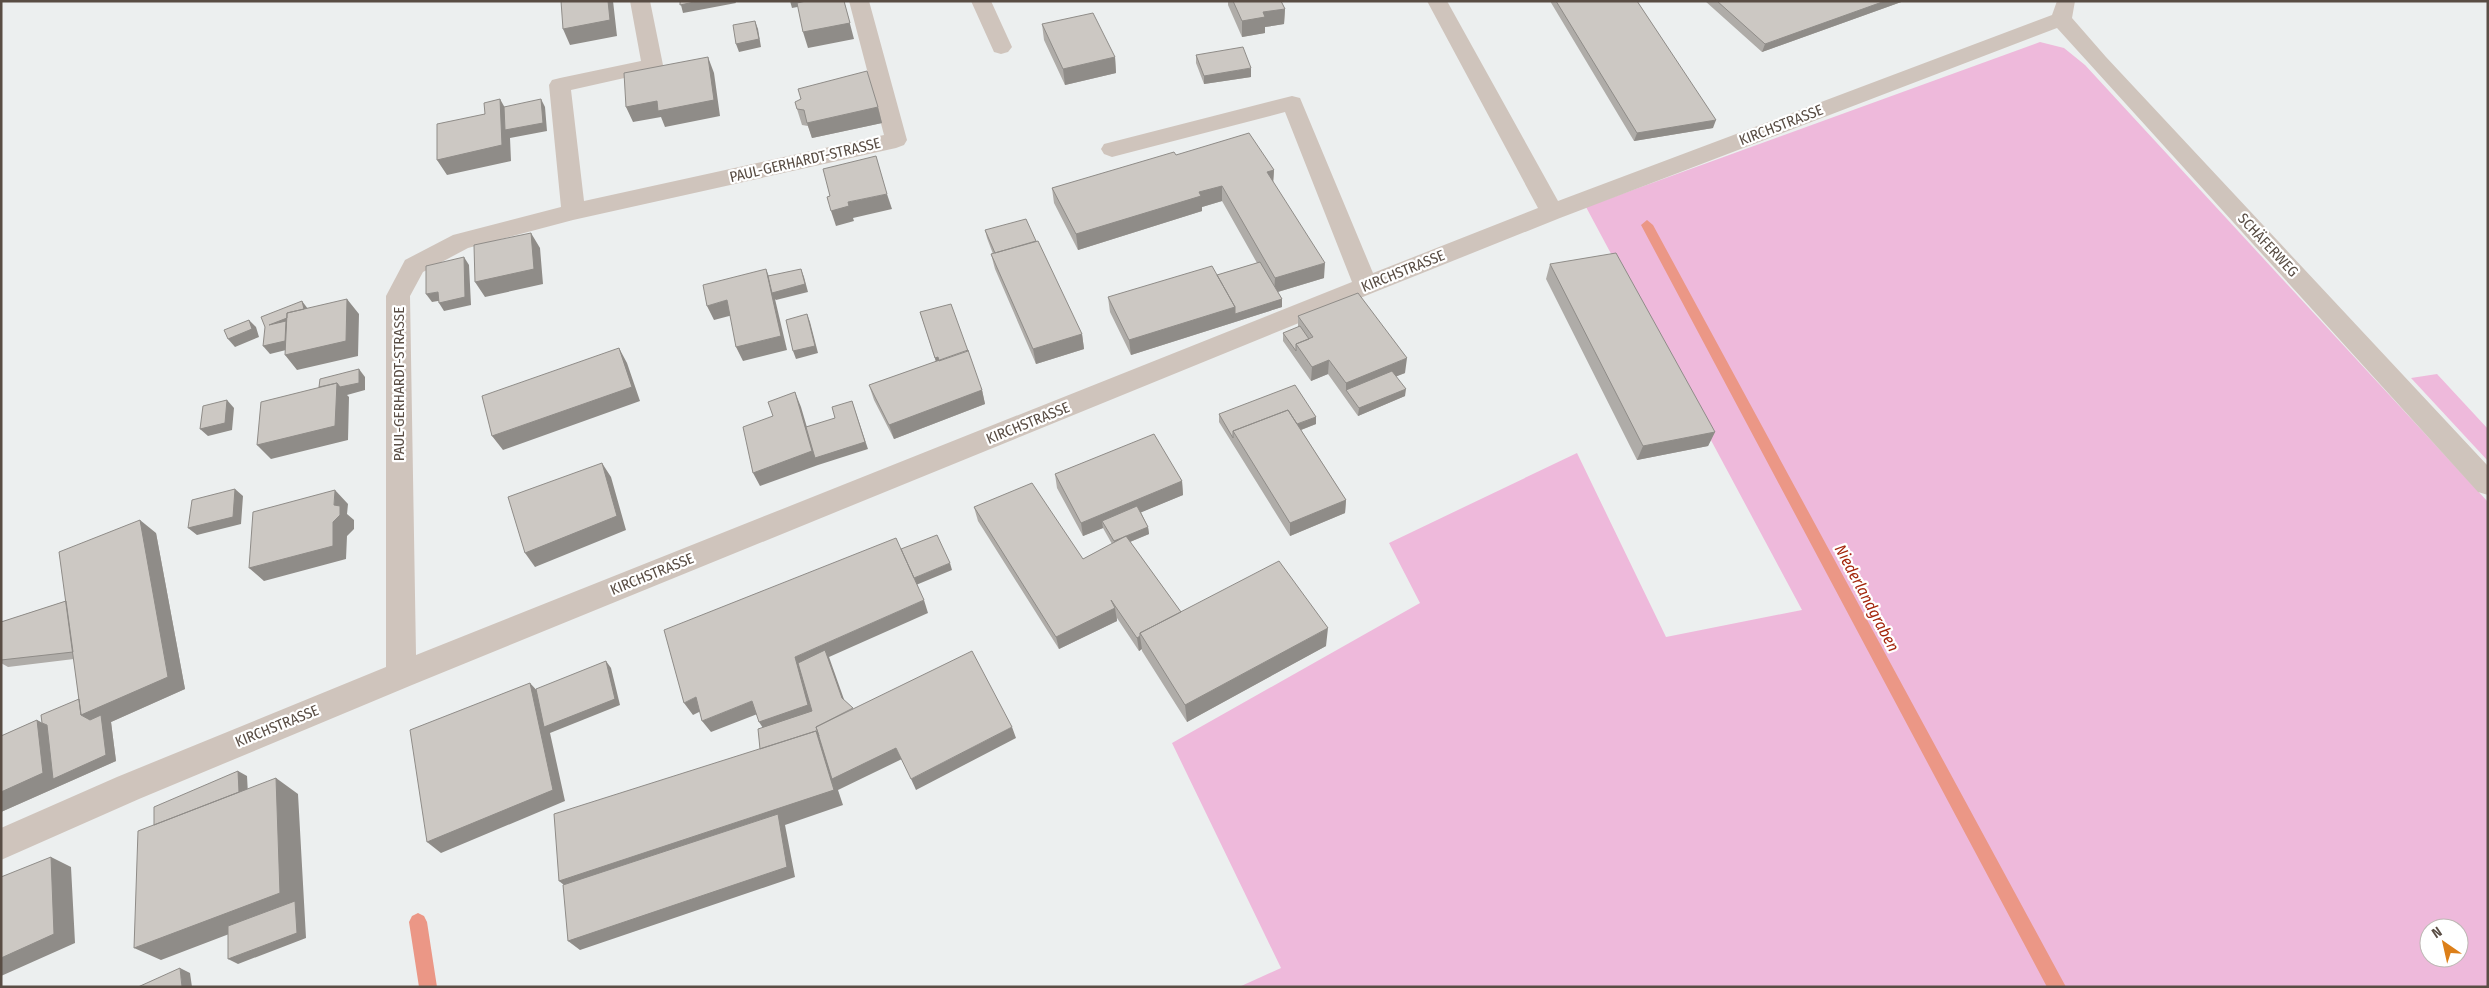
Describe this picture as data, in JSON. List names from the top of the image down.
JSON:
{
  "streets": {
    "street": ["KIRCHSTRASSE", "PAUL-GERHARDT-STRASSE", "SCHÄFERWEG"]
  },
  "crossings": [
    ["KIRCHSTRASSE", "PAUL-GERHARDT-STRASSE"],
    ["KIRCHSTRASSE", "SCHÄFERWEG"]
  ],
  "water": ["Niederlandgraben"],
  "north": "top left"
}
